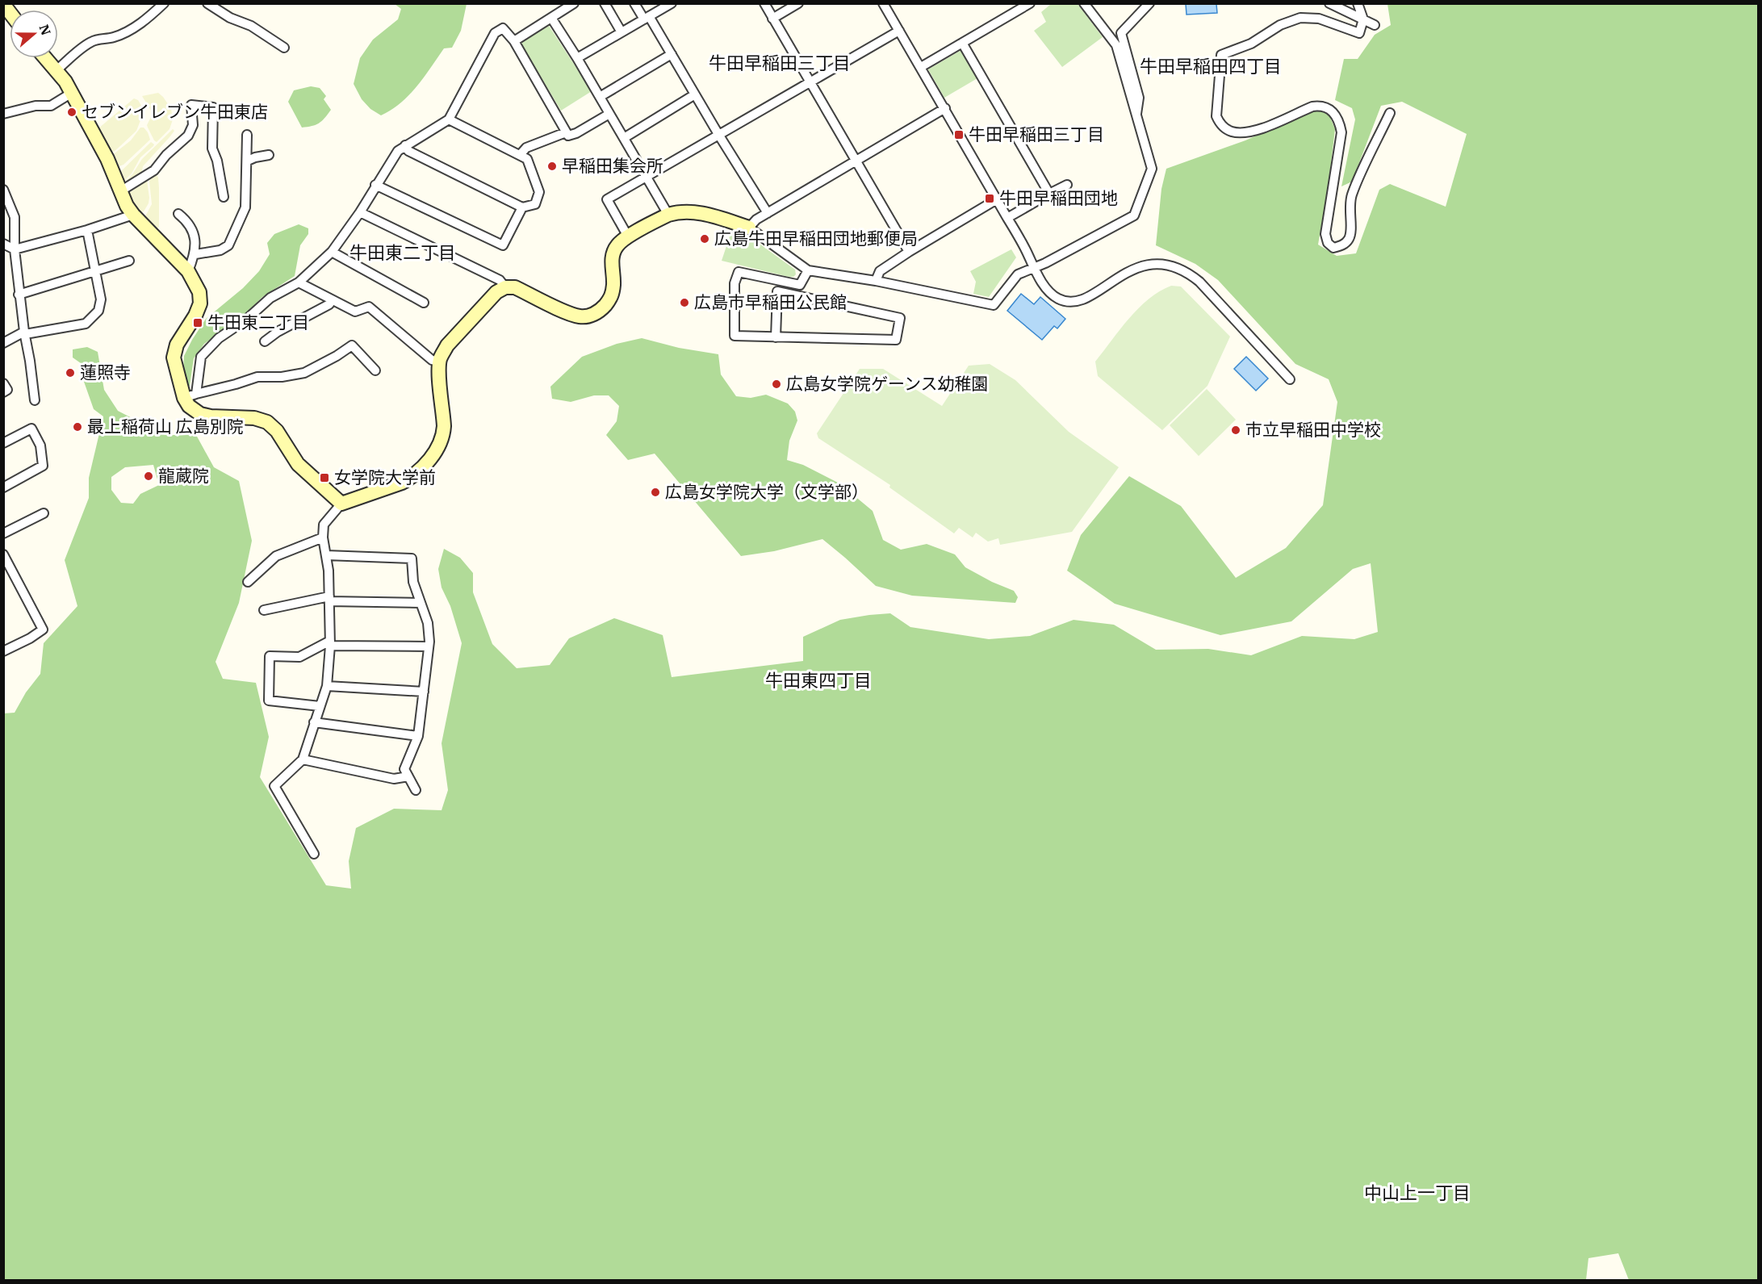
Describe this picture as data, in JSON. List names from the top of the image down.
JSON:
{
  "districts": [
    "牛田早稲田三丁目",
    "牛田早稲田四丁目",
    "牛田東二丁目",
    "牛田東四丁目",
    "中山上一丁目"
  ],
  "places": {
    "other": [
      "セブンイレブン牛田東店",
      "早稲田集会所",
      "広島牛田早稲田団地郵便局",
      "広島市早稲田公民館",
      "蓮照寺",
      "広島女学院ゲーンス幼稚園",
      "最上稲荷山 広島別院",
      "市立早稲田中学校",
      "龍蔵院",
      "広島女学院大学（文学部）"
    ],
    "transit": [
      "牛田早稲田三丁目",
      "牛田早稲田団地",
      "牛田東二丁目",
      "女学院大学前"
    ]
  },
  "north": "right"
}
